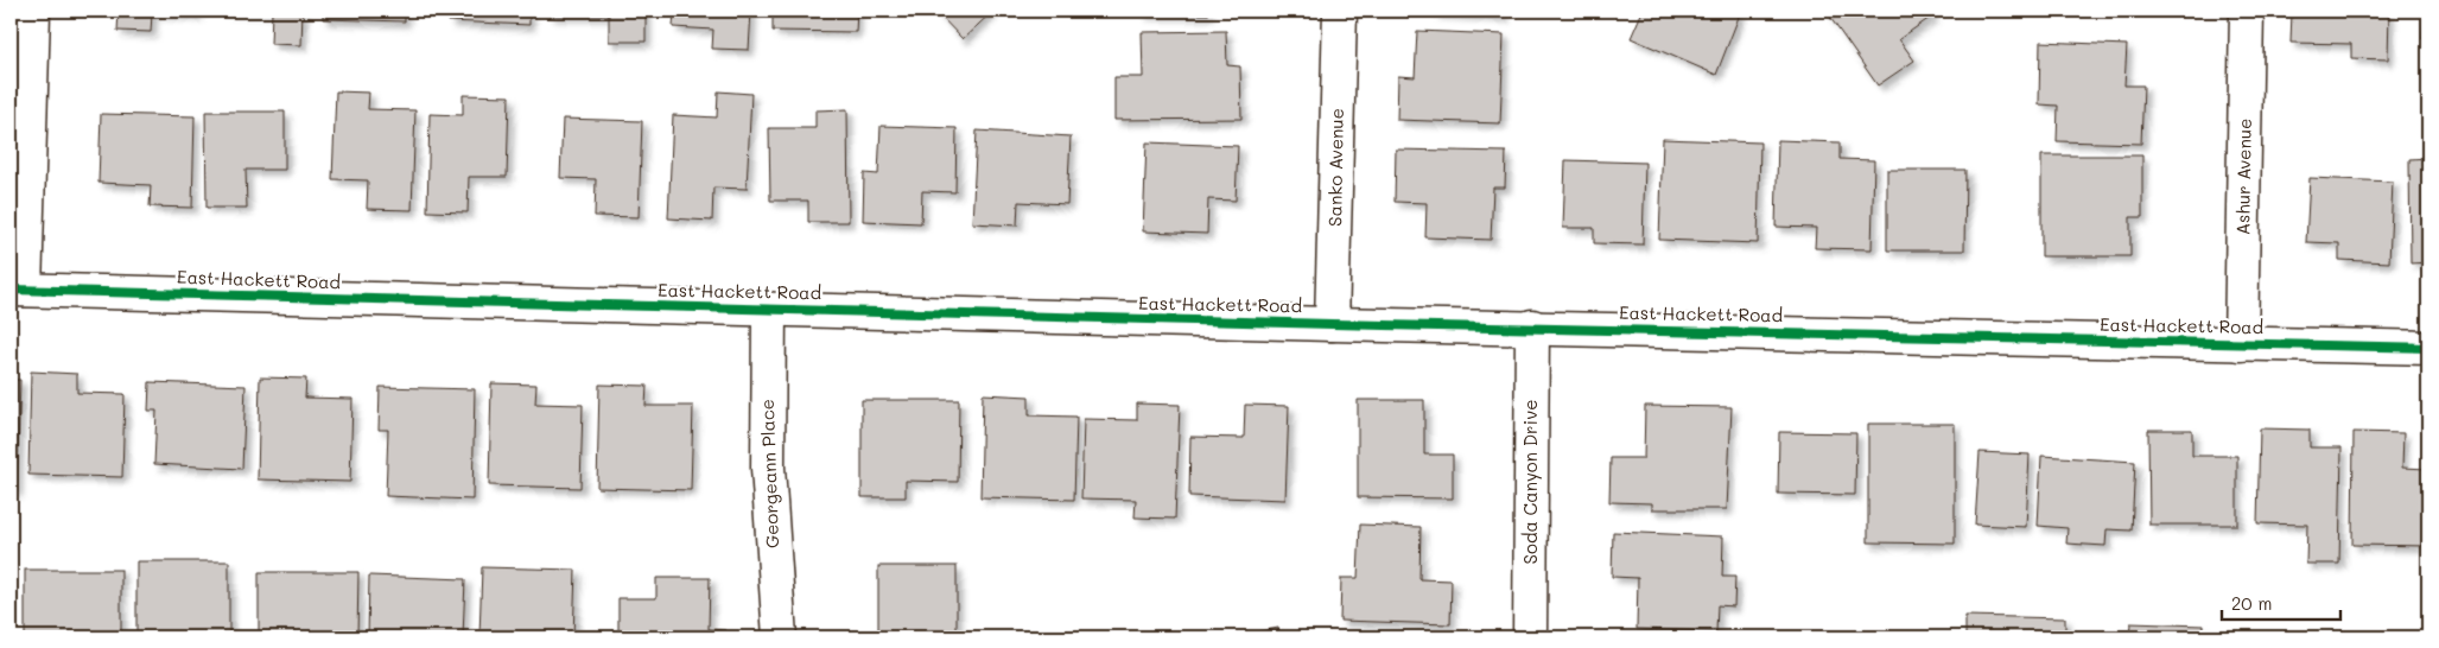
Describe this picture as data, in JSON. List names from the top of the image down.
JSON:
{
  "streets": {
    "street": [
      "Sanko Avenue",
      "Ashur Avenue",
      "East Hackett Road",
      "Georgeann Place",
      "Soda Canyon Drive"
    ]
  },
  "crossings": [
    ["Sanko Avenue", "East Hackett Road"],
    ["Ashur Avenue", "East Hackett Road"],
    ["East Hackett Road", "Georgeann Place"],
    ["East Hackett Road", "Soda Canyon Drive"]
  ],
  "scale_bar": "20 m"
}
